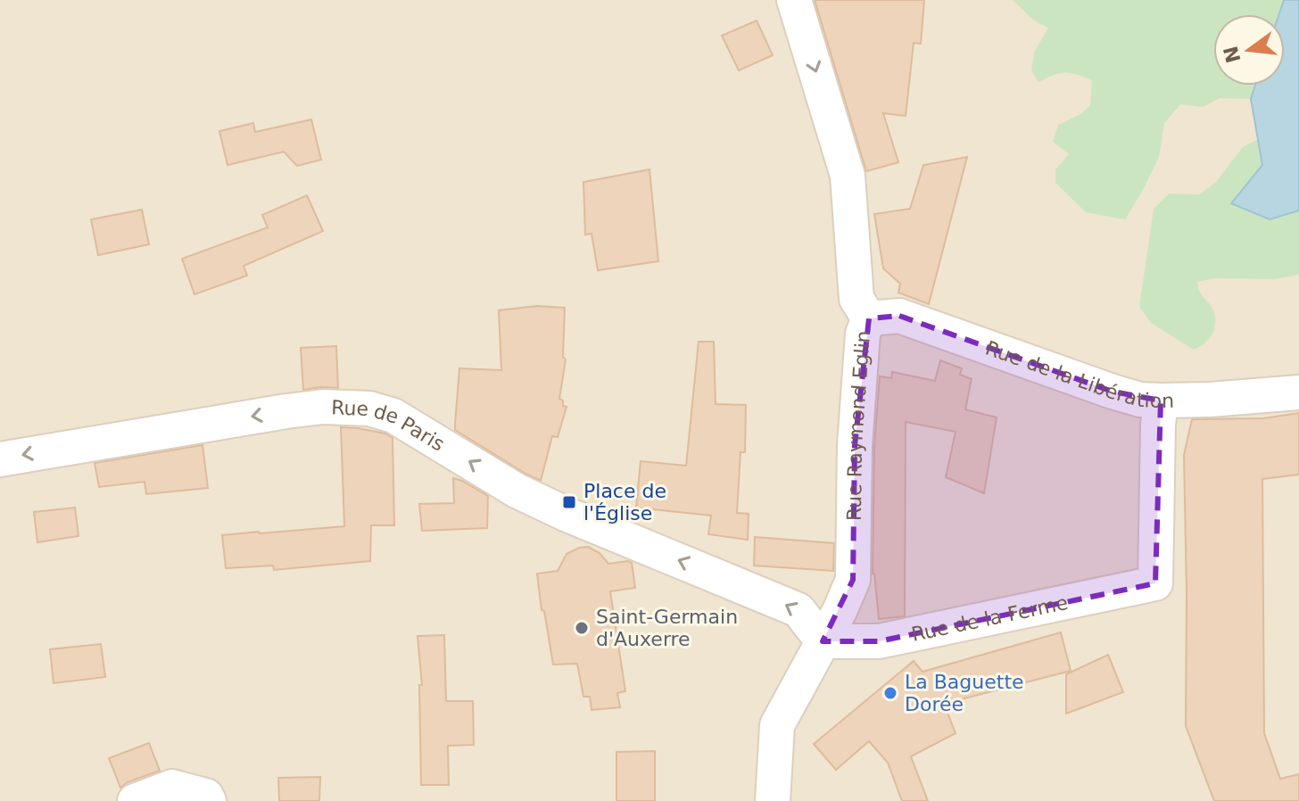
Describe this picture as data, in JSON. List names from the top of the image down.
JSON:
{
  "streets": {
    "street": [
      "Rue de la Libération",
      "Rue Raymond Eglin",
      "Rue de Paris",
      "Rue de la Ferme"
    ]
  },
  "crossings": [
    ["Rue de la Libération", "Rue Raymond Eglin"],
    ["Rue de la Libération", "Rue de la Ferme"],
    ["Rue Raymond Eglin", "Rue de Paris"],
    ["Rue Raymond Eglin", "Rue de la Ferme"],
    ["Rue de Paris", "Rue de la Ferme"]
  ],
  "one_way": ["Rue Raymond Eglin", "Rue de Paris"],
  "places": {
    "transit": ["Place de l'Église"],
    "other": ["Saint-Germain d'Auxerre", "La Baguette Dorée"]
  },
  "north": "left"
}
